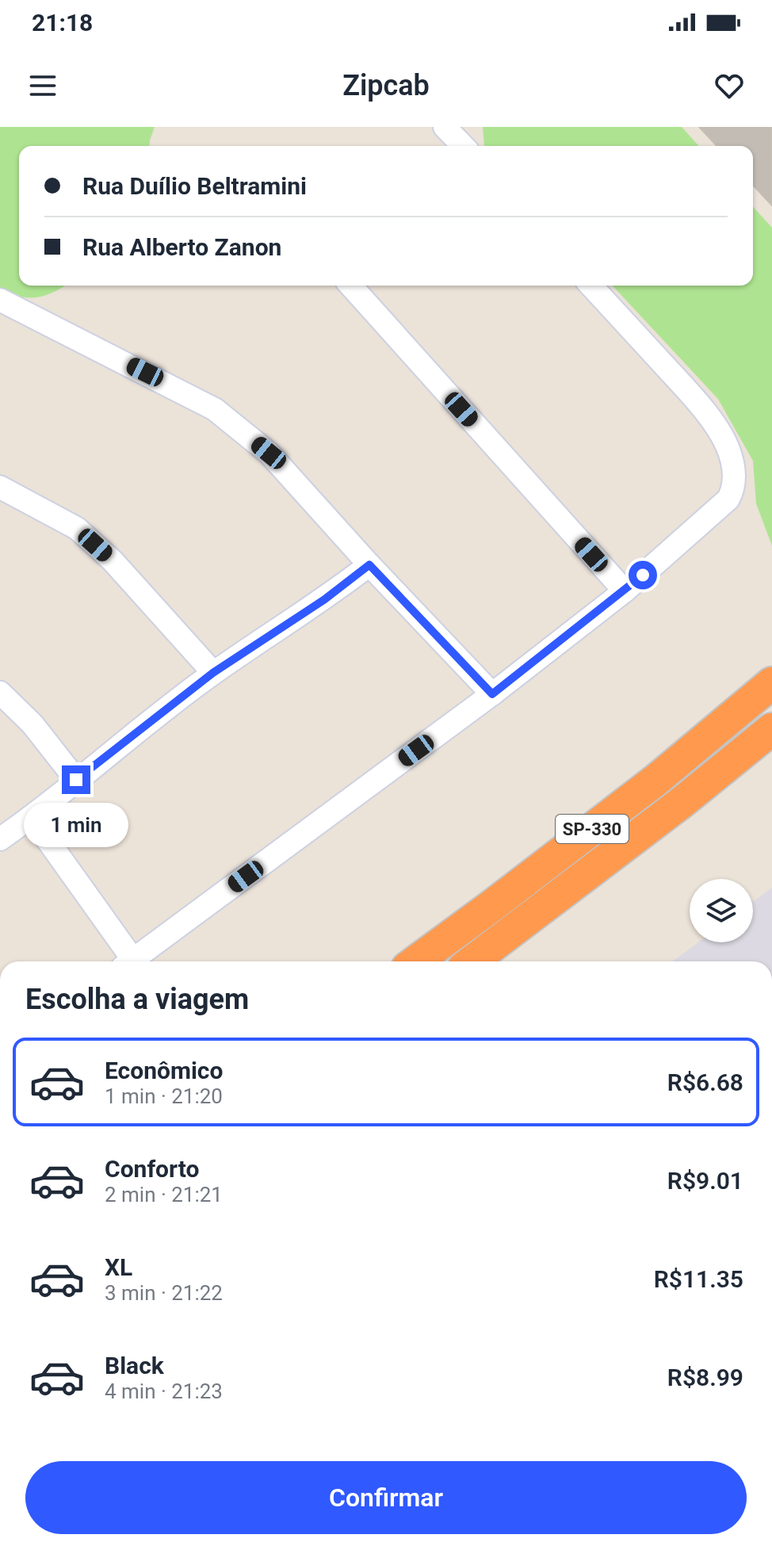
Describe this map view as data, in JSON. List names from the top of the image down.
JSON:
{
  "streets": {
    "highway": ["SP-330"]
  },
  "page": {
    "status": "21:18",
    "header": "Zipcab",
    "banner": ["Rua Duílio Beltramini", "Rua Alberto Zanon"],
    "bubble": "1 min",
    "heading": "Escolha a viagem",
    "list": [
      {
        "name": "Econômico",
        "note": "1 min · 21:20",
        "value": "R$6.68"
      },
      {
        "name": "Conforto",
        "note": "2 min · 21:21",
        "value": "R$9.01"
      },
      {
        "name": "XL",
        "note": "3 min · 21:22",
        "value": "R$11.35"
      },
      {
        "name": "Black",
        "note": "4 min · 21:23",
        "value": "R$8.99"
      }
    ],
    "buttons": "Confirmar"
  }
}
